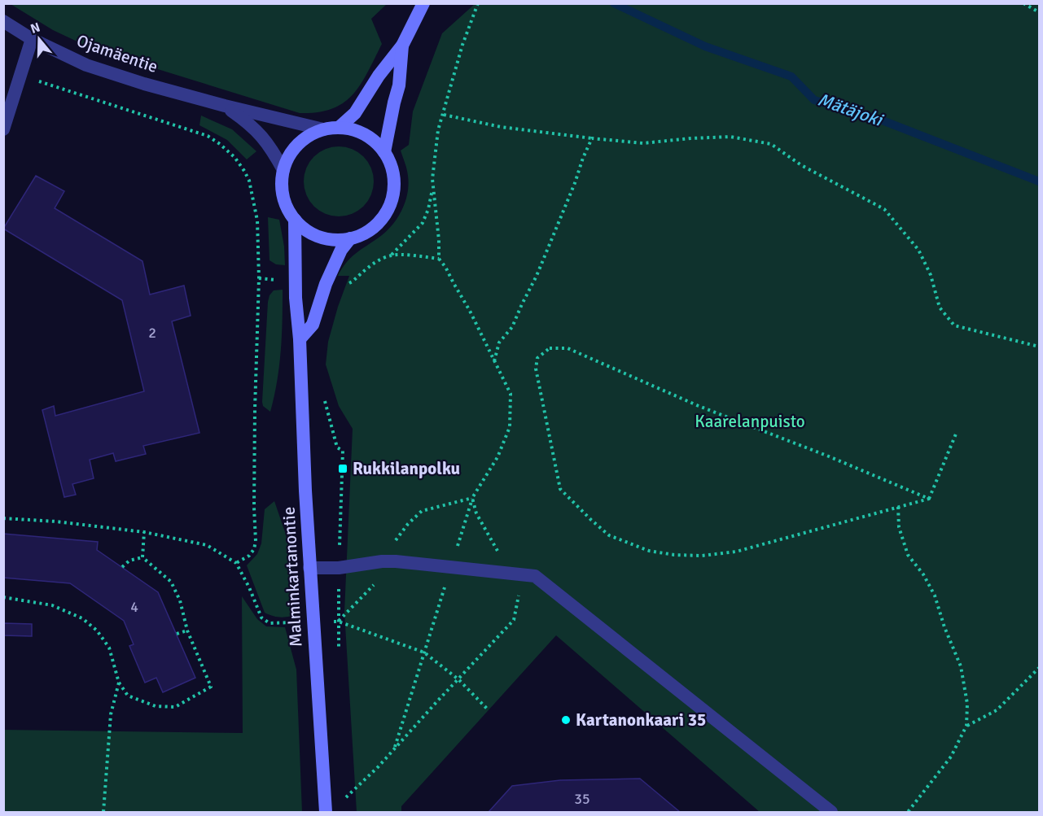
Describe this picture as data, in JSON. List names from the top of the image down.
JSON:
{
  "streets": {
    "main road": ["Malminkartanontie"],
    "street": ["Ojamäentie"]
  },
  "crossings": [
    ["Ojamäentie", "Malminkartanontie"]
  ],
  "water": ["Mätäjoki"],
  "parks": ["Kaarelanpuisto"],
  "places": {
    "transit": ["Rukkilanpolku"],
    "other": ["Kartanonkaari 35"]
  },
  "house_numbers": ["2", "4", "35"],
  "north": "top"
}
